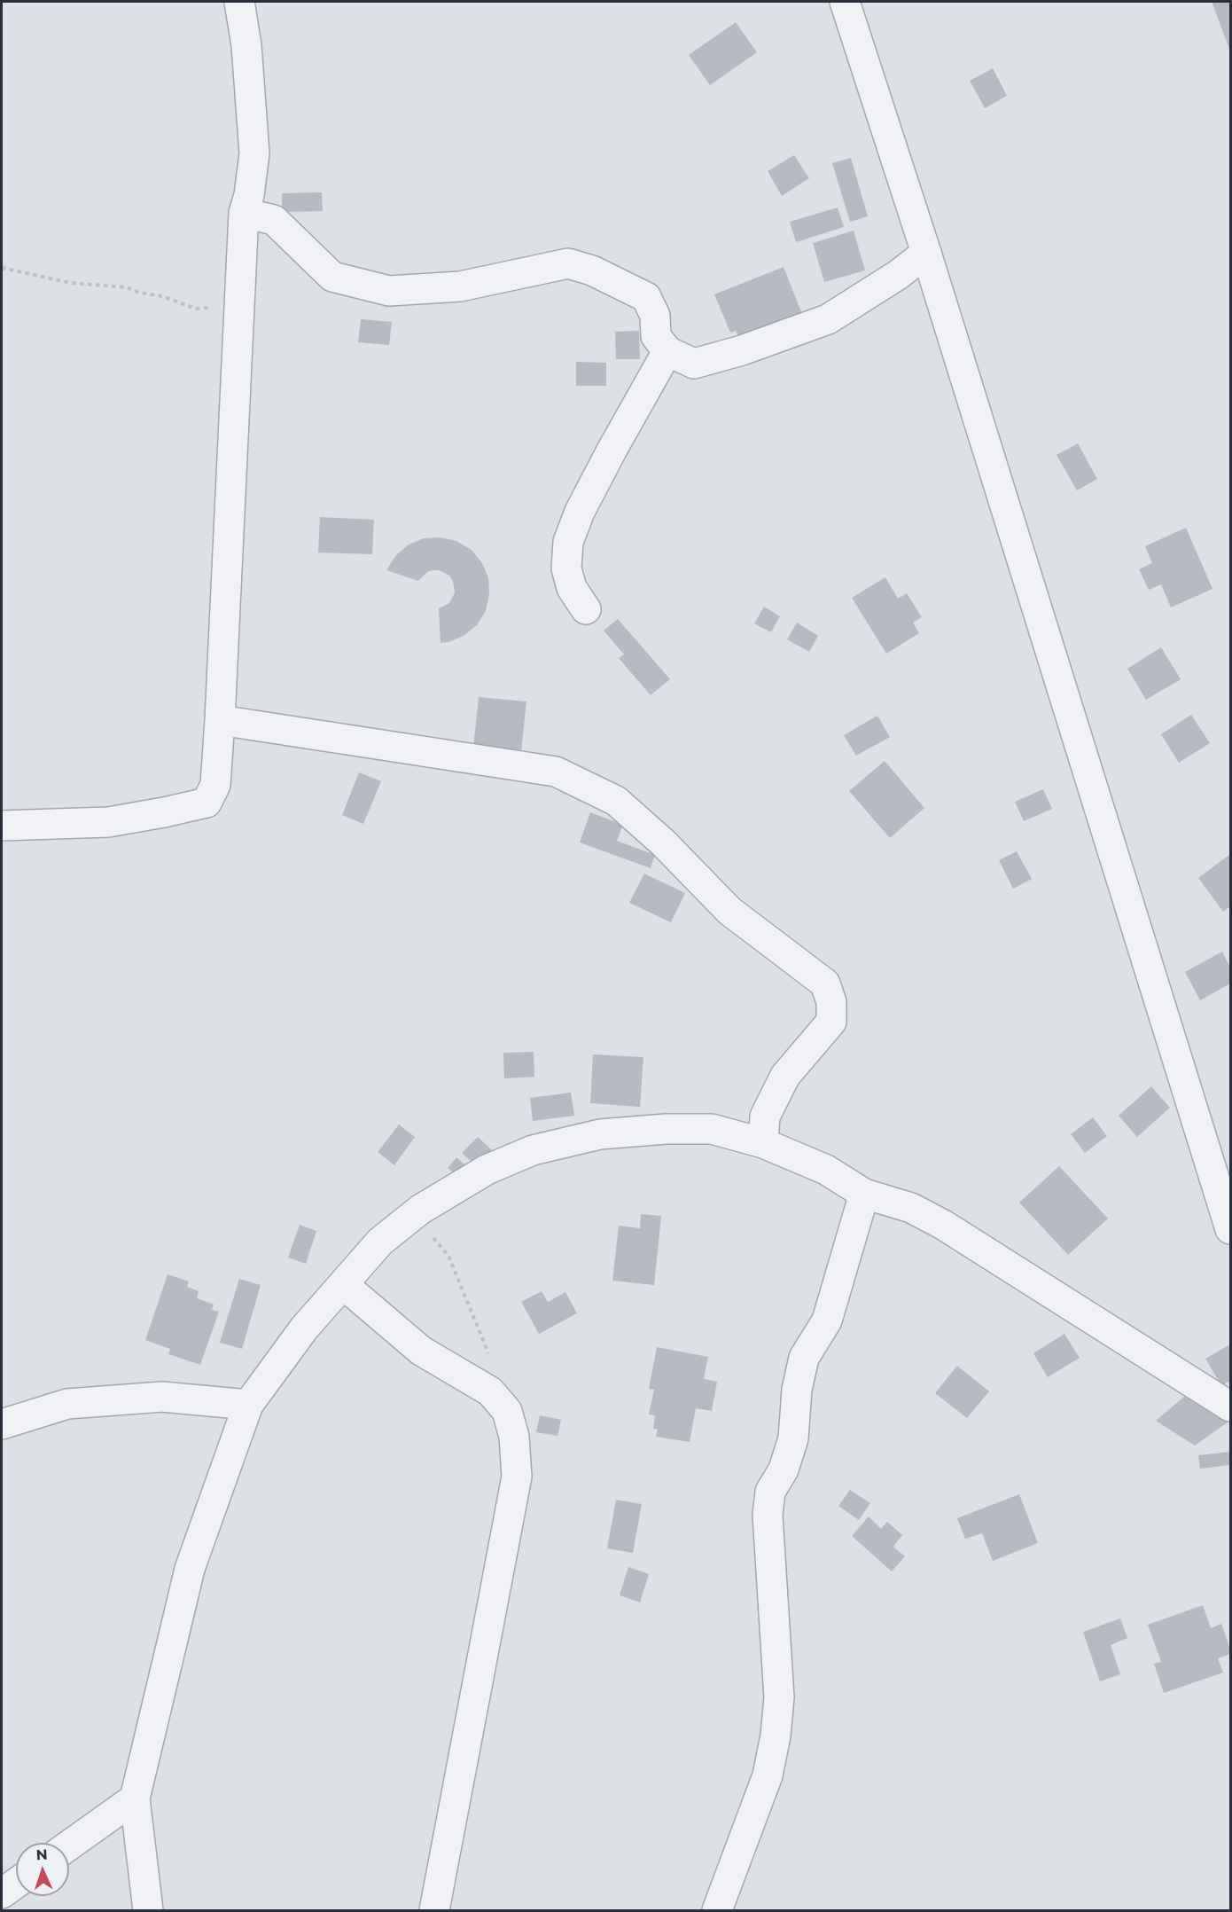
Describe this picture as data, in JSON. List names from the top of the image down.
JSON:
{
  "north": "top"
}
